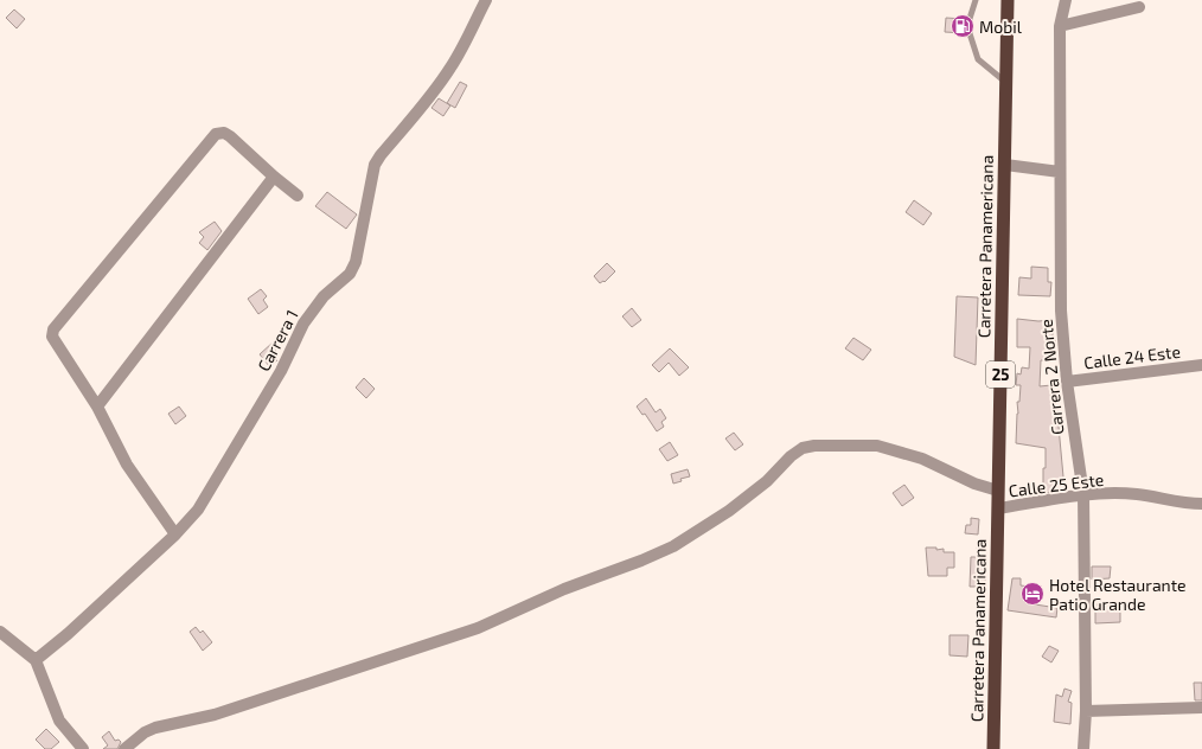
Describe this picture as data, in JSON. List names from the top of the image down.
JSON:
{
  "streets": {
    "highway": ["Carretera Panamericana", "25"],
    "street": [
      "Carrera 1",
      "Calle 24 Este",
      "Carrera 2 Norte",
      "Calle 25 Este"
    ]
  },
  "crossings": [
    ["Carretera Panamericana", "Calle 25 Este"],
    ["Calle 24 Este", "Carrera 2 Norte"],
    ["Carrera 2 Norte", "Calle 25 Este"]
  ],
  "places": {
    "fuel station": ["Mobil"],
    "hotel": ["Hotel Restaurante Patio Grande"]
  }
}
